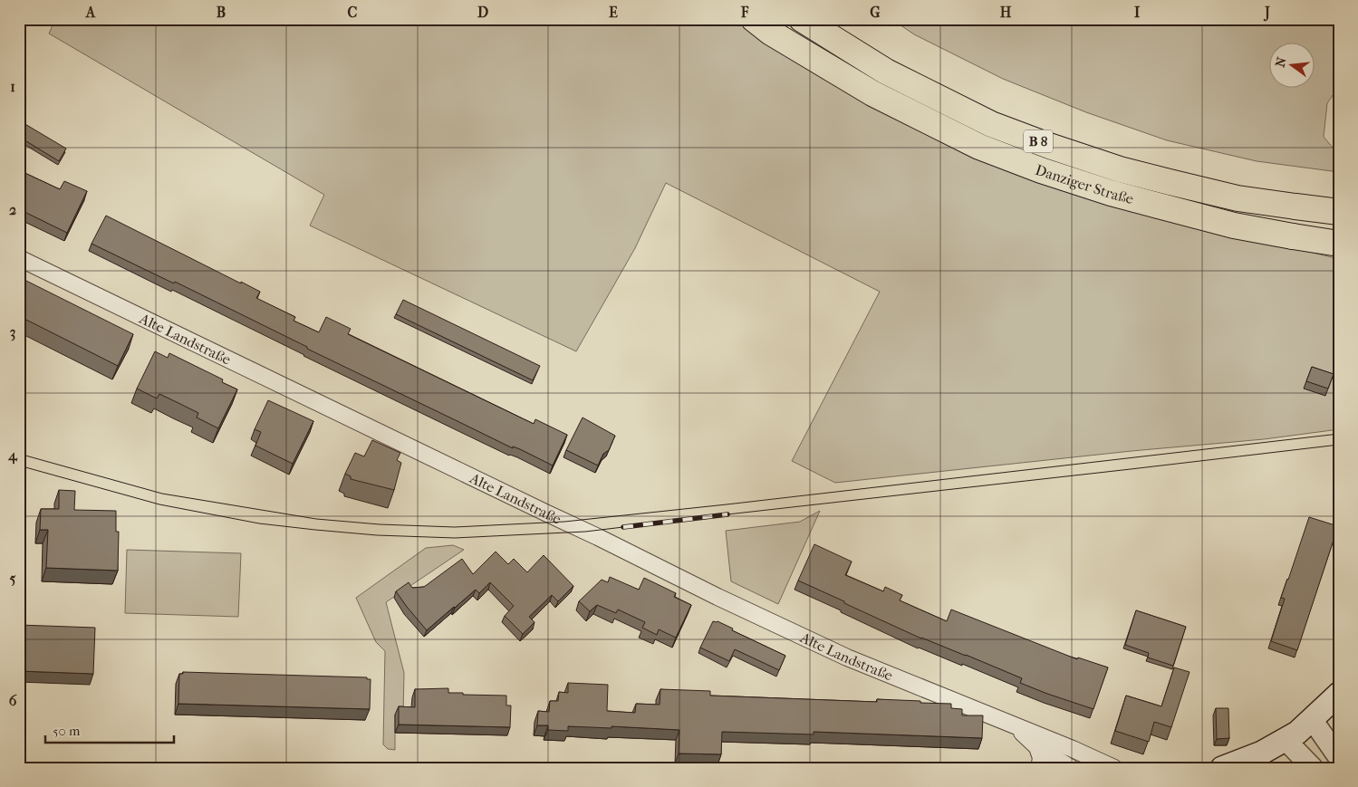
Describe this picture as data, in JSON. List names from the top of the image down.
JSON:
{
  "streets": {
    "main road": ["B 8", "Danziger Straße"],
    "street": ["Alte Landstraße"]
  },
  "scale_bar": "50 m",
  "north": "left",
  "grid": {
    "columns": [
      "A",
      "B",
      "C",
      "D",
      "E",
      "F",
      "G",
      "H",
      "I",
      "J"
    ],
    "rows": [
      "1",
      "2",
      "3",
      "4",
      "5",
      "6"
    ]
  }
}
